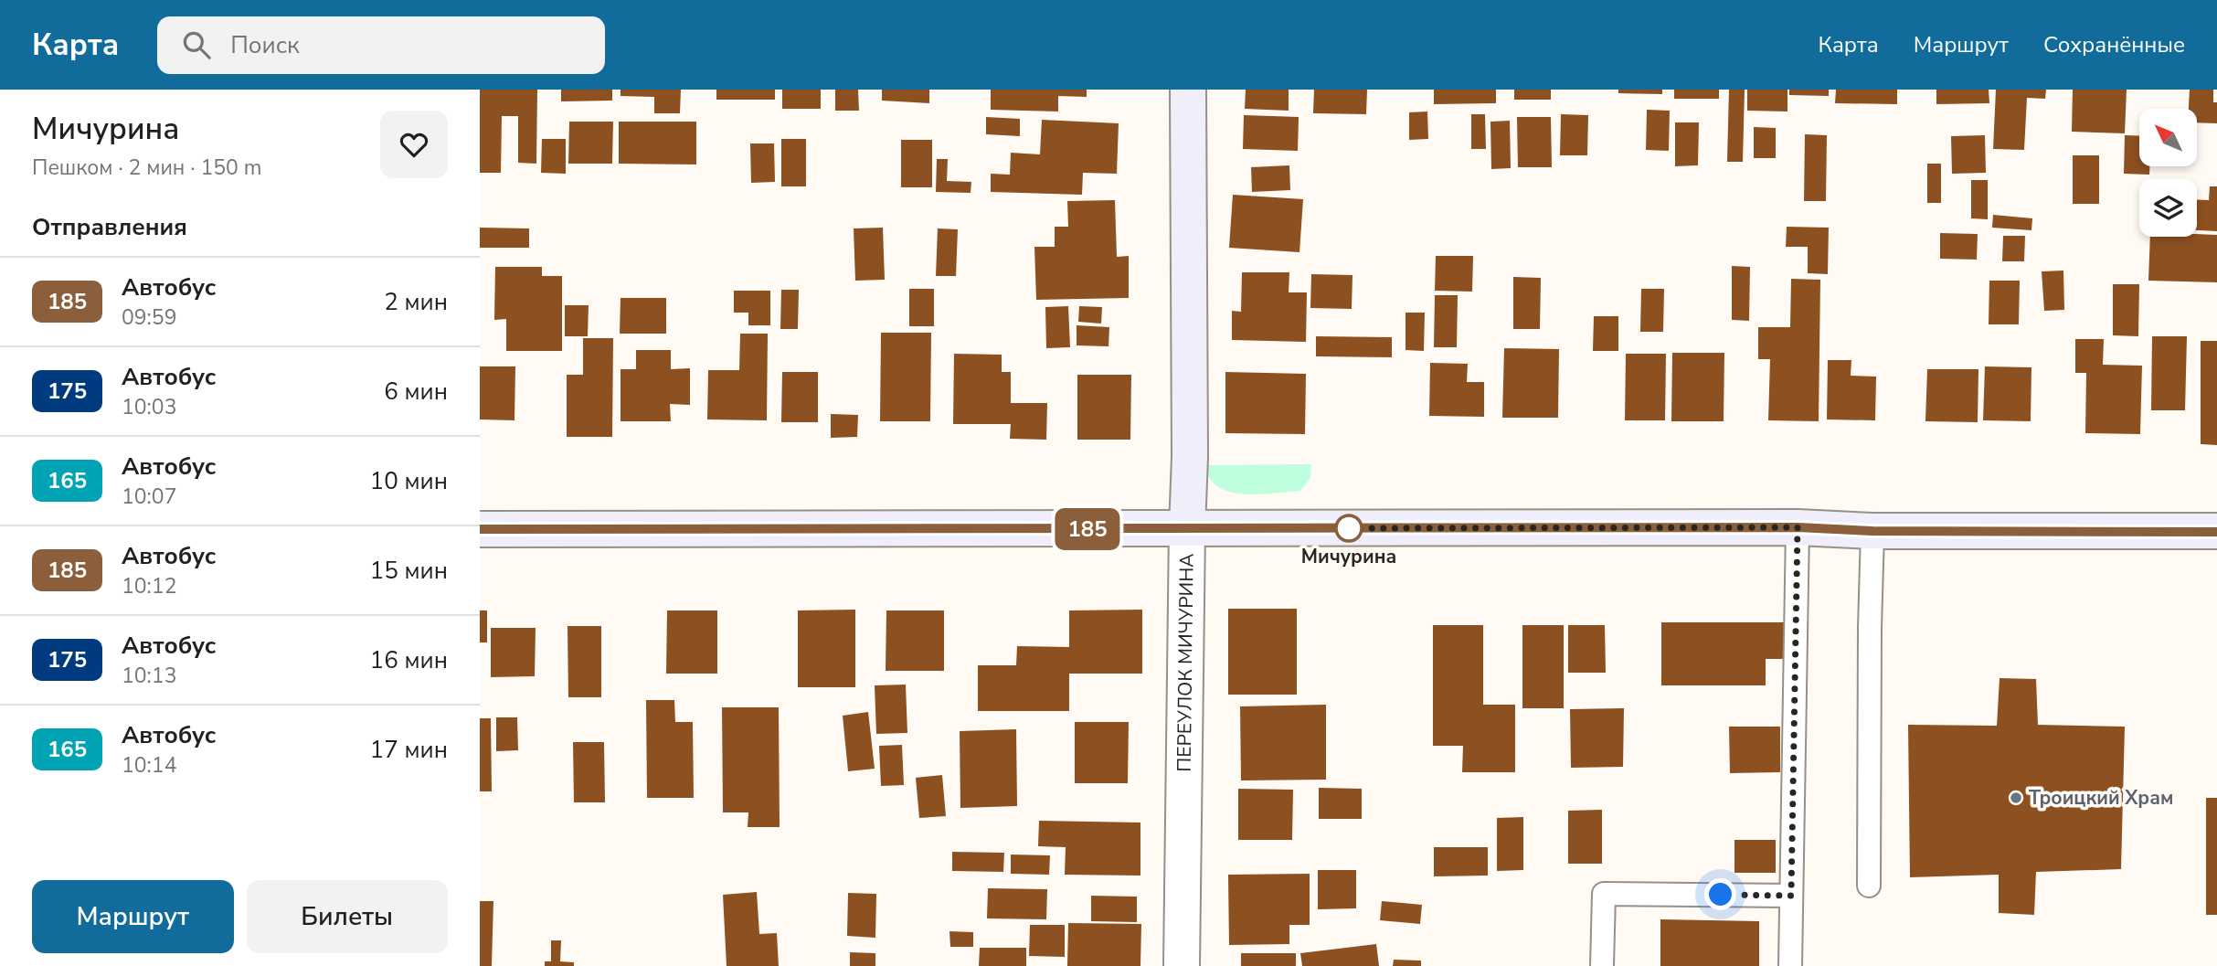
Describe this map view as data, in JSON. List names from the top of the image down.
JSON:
{
  "streets": {
    "main road": ["ПЕРЕУЛОК МИЧУРИНА"]
  },
  "places": ["Мичурина", "Троицкий Храм"],
  "lines": ["bus line 185"],
  "north": "top left",
  "page": {
    "header": "Карта",
    "search": "Поиск",
    "nav": ["Карта", "Маршрут", "Сохранённые"],
    "heading": [
      ["Мичурина", "Пешком · 2 мин · 150 m"],
      "Отправления"
    ],
    "on_map": "185",
    "list": [
      {
        "mark": "185",
        "name": "Автобус",
        "note": "09:59",
        "value": "2 мин"
      },
      {
        "mark": "175",
        "name": "Автобус",
        "note": "10:03",
        "value": "6 мин"
      },
      {
        "mark": "165",
        "name": "Автобус",
        "note": "10:07",
        "value": "10 мин"
      },
      {
        "mark": "185",
        "name": "Автобус",
        "note": "10:12",
        "value": "15 мин"
      },
      {
        "mark": "175",
        "name": "Автобус",
        "note": "10:13",
        "value": "16 мин"
      },
      {
        "mark": "165",
        "name": "Автобус",
        "note": "10:14",
        "value": "17 мин"
      }
    ],
    "buttons": ["Маршрут", "Билеты"]
  }
}
